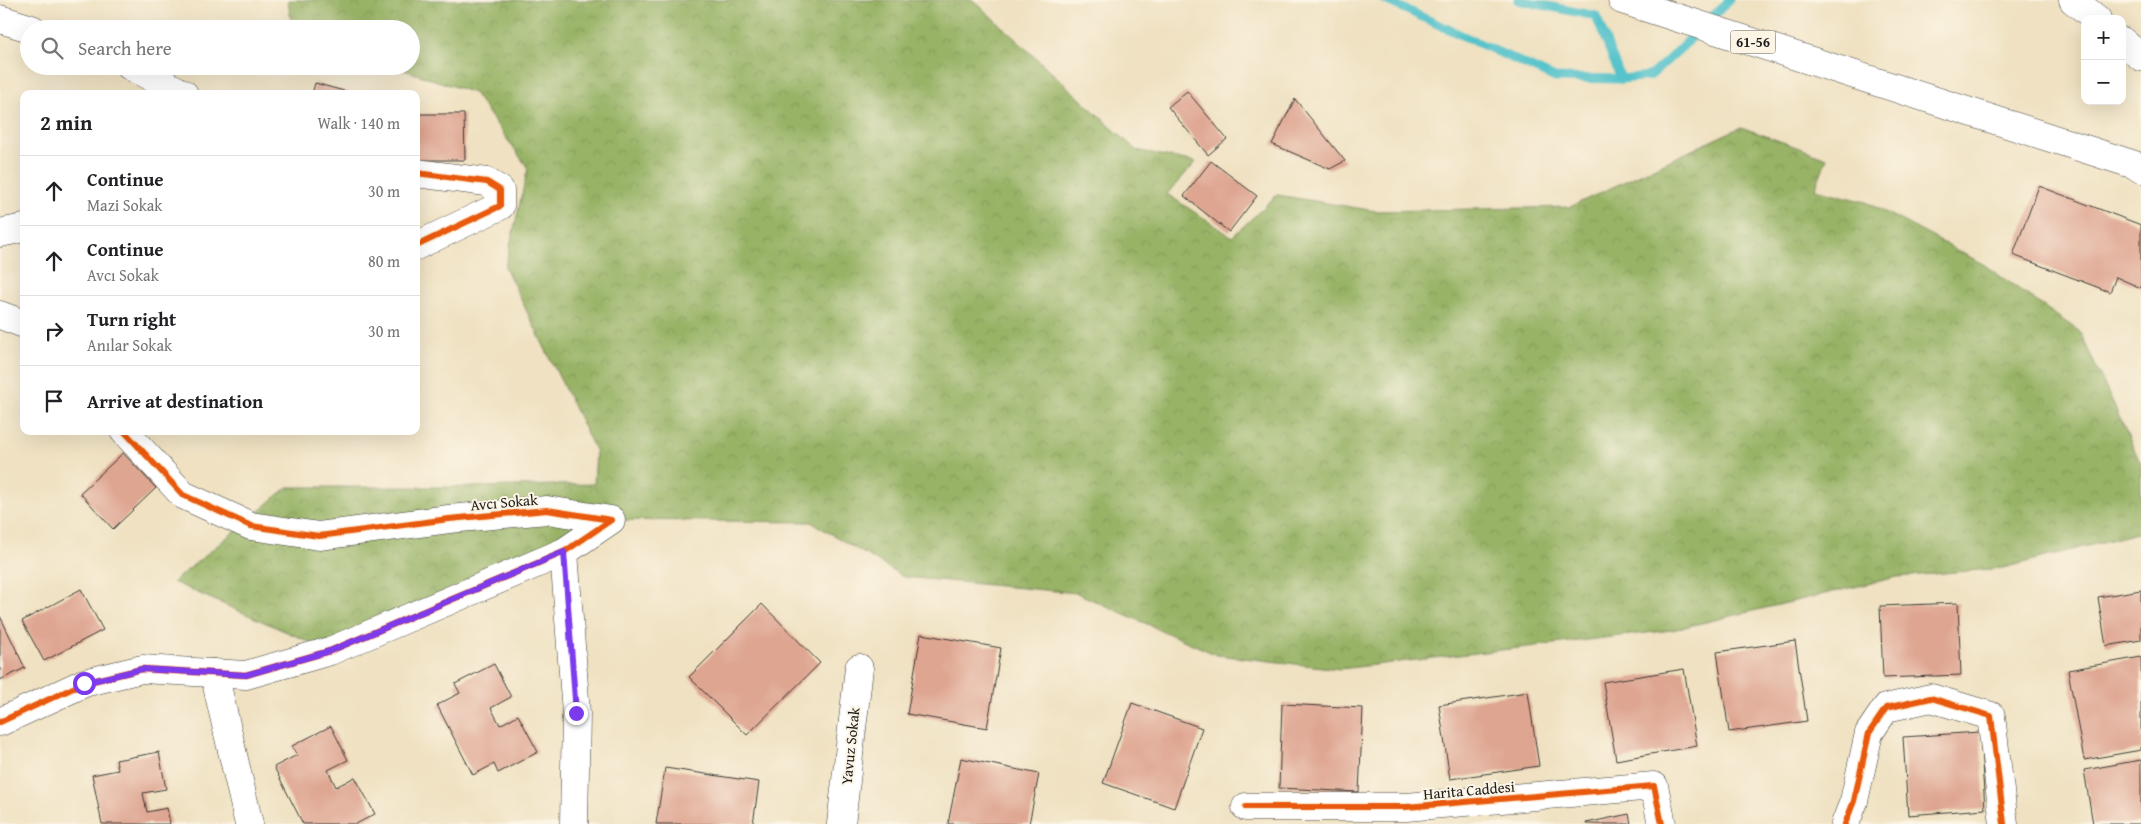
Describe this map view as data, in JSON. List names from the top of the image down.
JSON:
{
  "streets": {
    "main road": [
      "61-56",
      "Avcı Sokak",
      "Yavuz Sokak",
      "Harita Caddesi"
    ]
  },
  "page": {
    "map_buttons": ["+", "−"],
    "search": "Search here",
    "heading": ["2 min", "Walk · 140 m"],
    "list": [
      ["Continue", "Mazi Sokak", "30 m"],
      ["Continue", "Avcı Sokak", "80 m"],
      ["Turn right", "Anılar Sokak", "30 m"],
      "Arrive at destination"
    ]
  }
}
